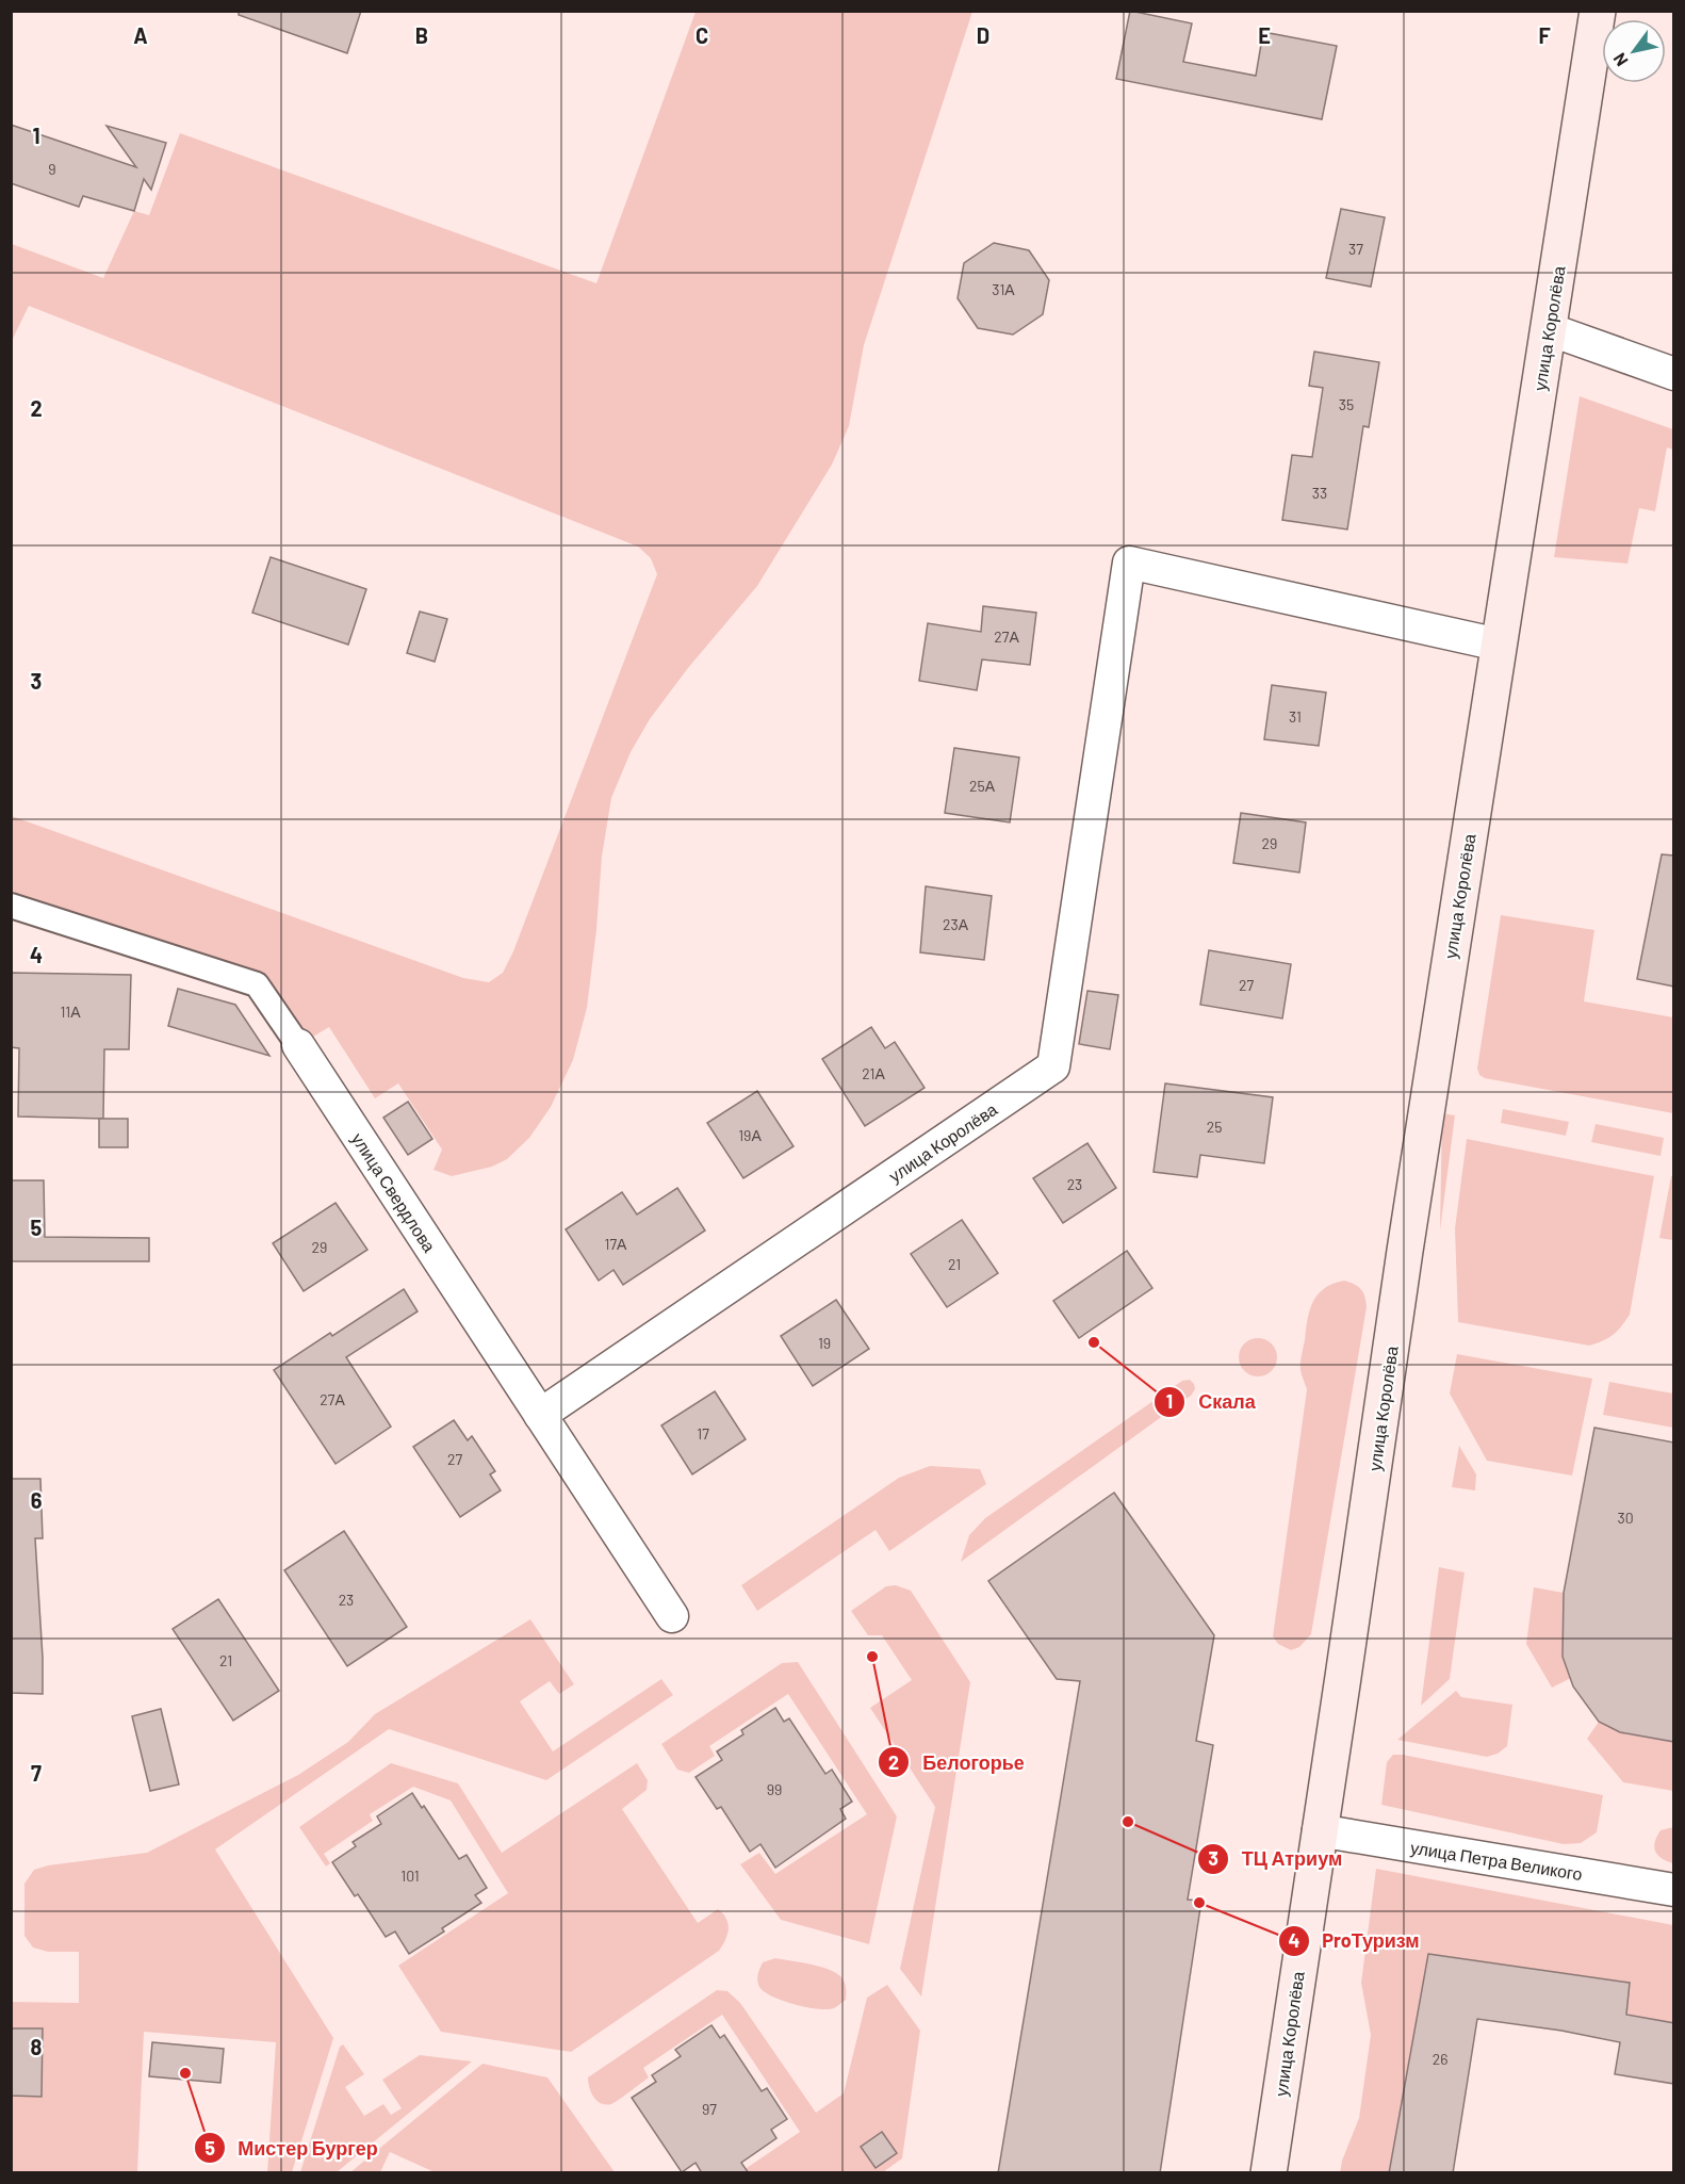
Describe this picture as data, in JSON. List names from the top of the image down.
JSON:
{
  "streets": {
    "main road": ["улица Королёва"],
    "street": ["улица Свердлова", "улица Петра Великого"]
  },
  "crossings": [
    ["улица Королёва", "улица Свердлова"],
    ["улица Королёва", "улица Петра Великого"]
  ],
  "places": [
    "Скала",
    "Белогорье",
    "ТЦ Атриум",
    "ProТуризм",
    "Мистер Бургер"
  ],
  "house_numbers": [
    "9",
    "37",
    "31А",
    "35",
    "33",
    "27А",
    "31",
    "25А",
    "29",
    "23А",
    "27",
    "11А",
    "21А",
    "25",
    "19А",
    "23",
    "17А",
    "29",
    "21",
    "19",
    "27А",
    "17",
    "27",
    "30",
    "23",
    "21",
    "99",
    "101",
    "26",
    "97"
  ],
  "north": "bottom left",
  "grid": {
    "columns": [
      "A",
      "B",
      "C",
      "D",
      "E",
      "F"
    ],
    "rows": [
      "1",
      "2",
      "3",
      "4",
      "5",
      "6",
      "7",
      "8"
    ]
  }
}
